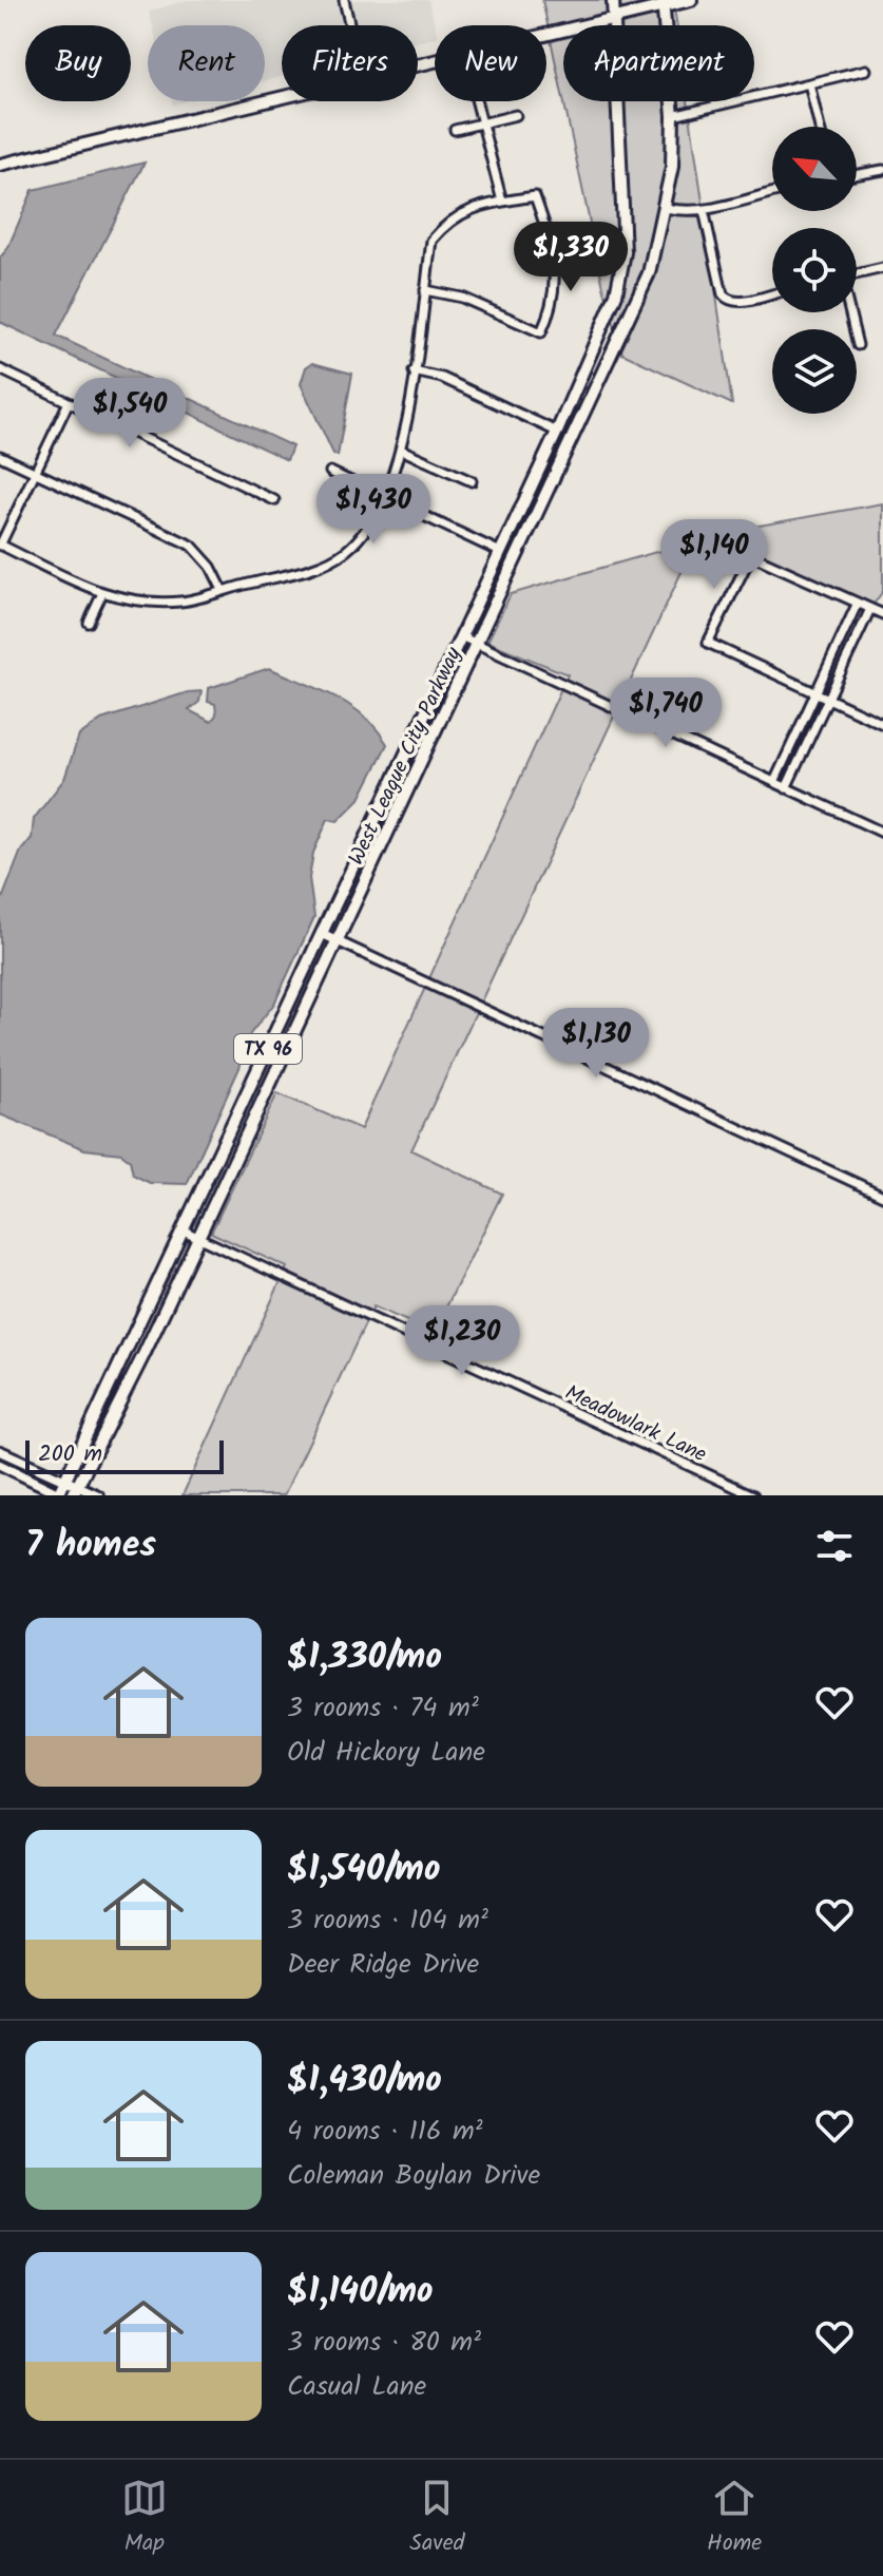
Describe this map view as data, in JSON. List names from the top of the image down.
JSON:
{
  "streets": {
    "main road": ["West League City Parkway", "TX 96"],
    "street": ["Meadowlark Lane"]
  },
  "crossings": [
    ["West League City Parkway", "TX 96"],
    ["West League City Parkway", "Meadowlark Lane"]
  ],
  "scale_bar": "200 m",
  "north": "top left",
  "page": {
    "chip": [
      "Buy",
      "Rent",
      "Filters",
      "New",
      "Apartment"
    ],
    "price": [
      "$1,330",
      "$1,540",
      "$1,430",
      "$1,140",
      "$1,740",
      "$1,130",
      "$1,230"
    ],
    "scale": "200 m",
    "heading": "7 homes",
    "list": [
      {
        "name": "$1,330/mo",
        "note": "3 rooms · 74 m² · Old Hickory Lane"
      },
      {
        "name": "$1,540/mo",
        "note": "3 rooms · 104 m² · Deer Ridge Drive"
      },
      {
        "name": "$1,430/mo",
        "note": "4 rooms · 116 m² · Coleman Boylan Drive"
      },
      {
        "name": "$1,140/mo",
        "note": "3 rooms · 80 m² · Casual Lane"
      }
    ],
    "tabs": ["Map", "Saved", "Home"]
  }
}
